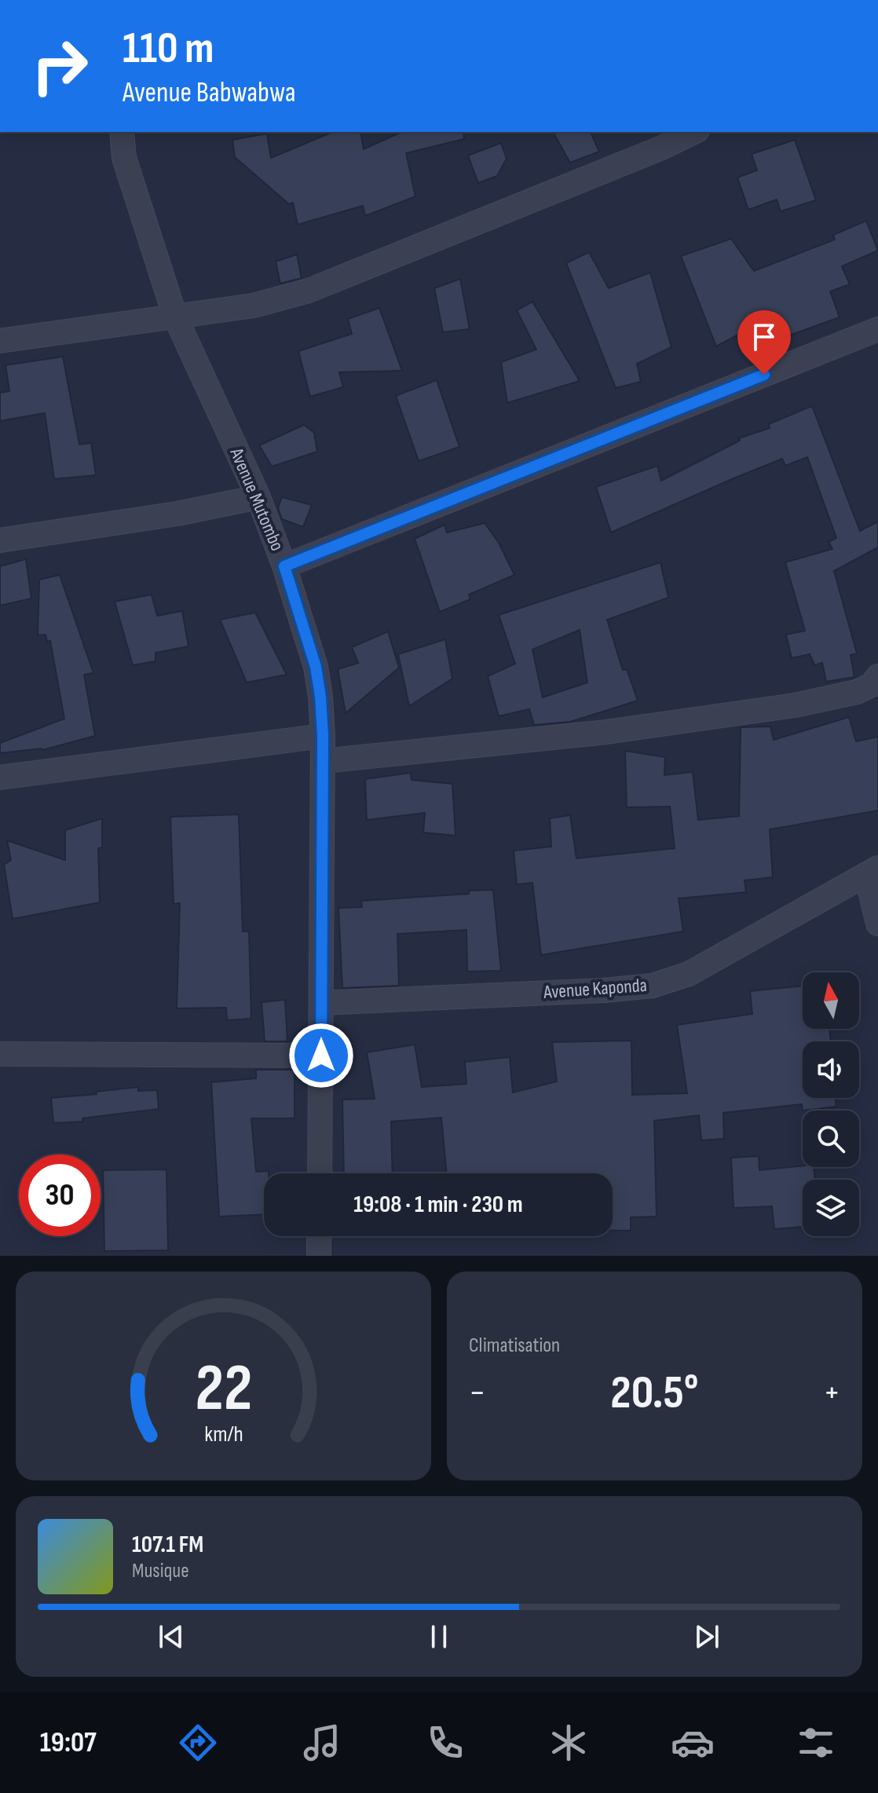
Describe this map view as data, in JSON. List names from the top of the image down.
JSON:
{
  "streets": {
    "street": ["Avenue Mutombo", "Avenue Kaponda"]
  },
  "crossings": [
    ["Avenue Mutombo", "Avenue Kaponda"]
  ],
  "north": "top",
  "page": {
    "turn": ["110 m", "Avenue Babwabwa"],
    "limit": "30",
    "trip": "19:08 · 1 min · 230 m",
    "tile": "Climatisation",
    "heat": ["−", "20.5°", "+"],
    "song": ["107.1 FM", "Musique"],
    "tabs": "19:07",
    "gauge": ["22", "km/h"]
  }
}
